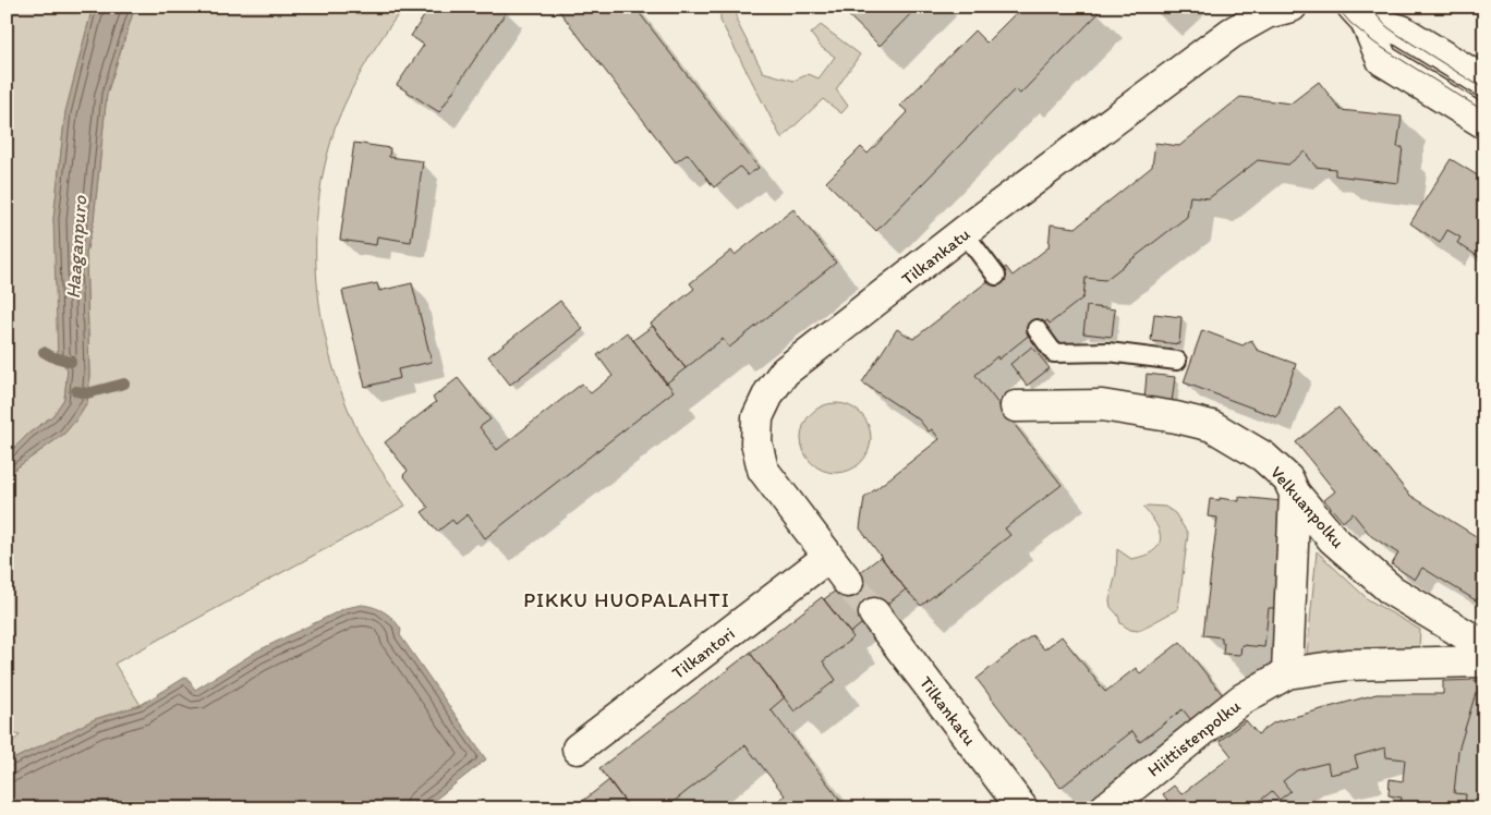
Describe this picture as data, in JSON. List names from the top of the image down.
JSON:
{
  "streets": {
    "street": [
      "Tilkankatu",
      "Velkuanpolku",
      "Tilkantori",
      "Hiittistenpolku"
    ]
  },
  "crossings": [
    ["Tilkankatu", "Tilkantori"]
  ],
  "districts": ["PIKKU HUOPALAHTI"],
  "water": ["Haaganpuro"]
}
